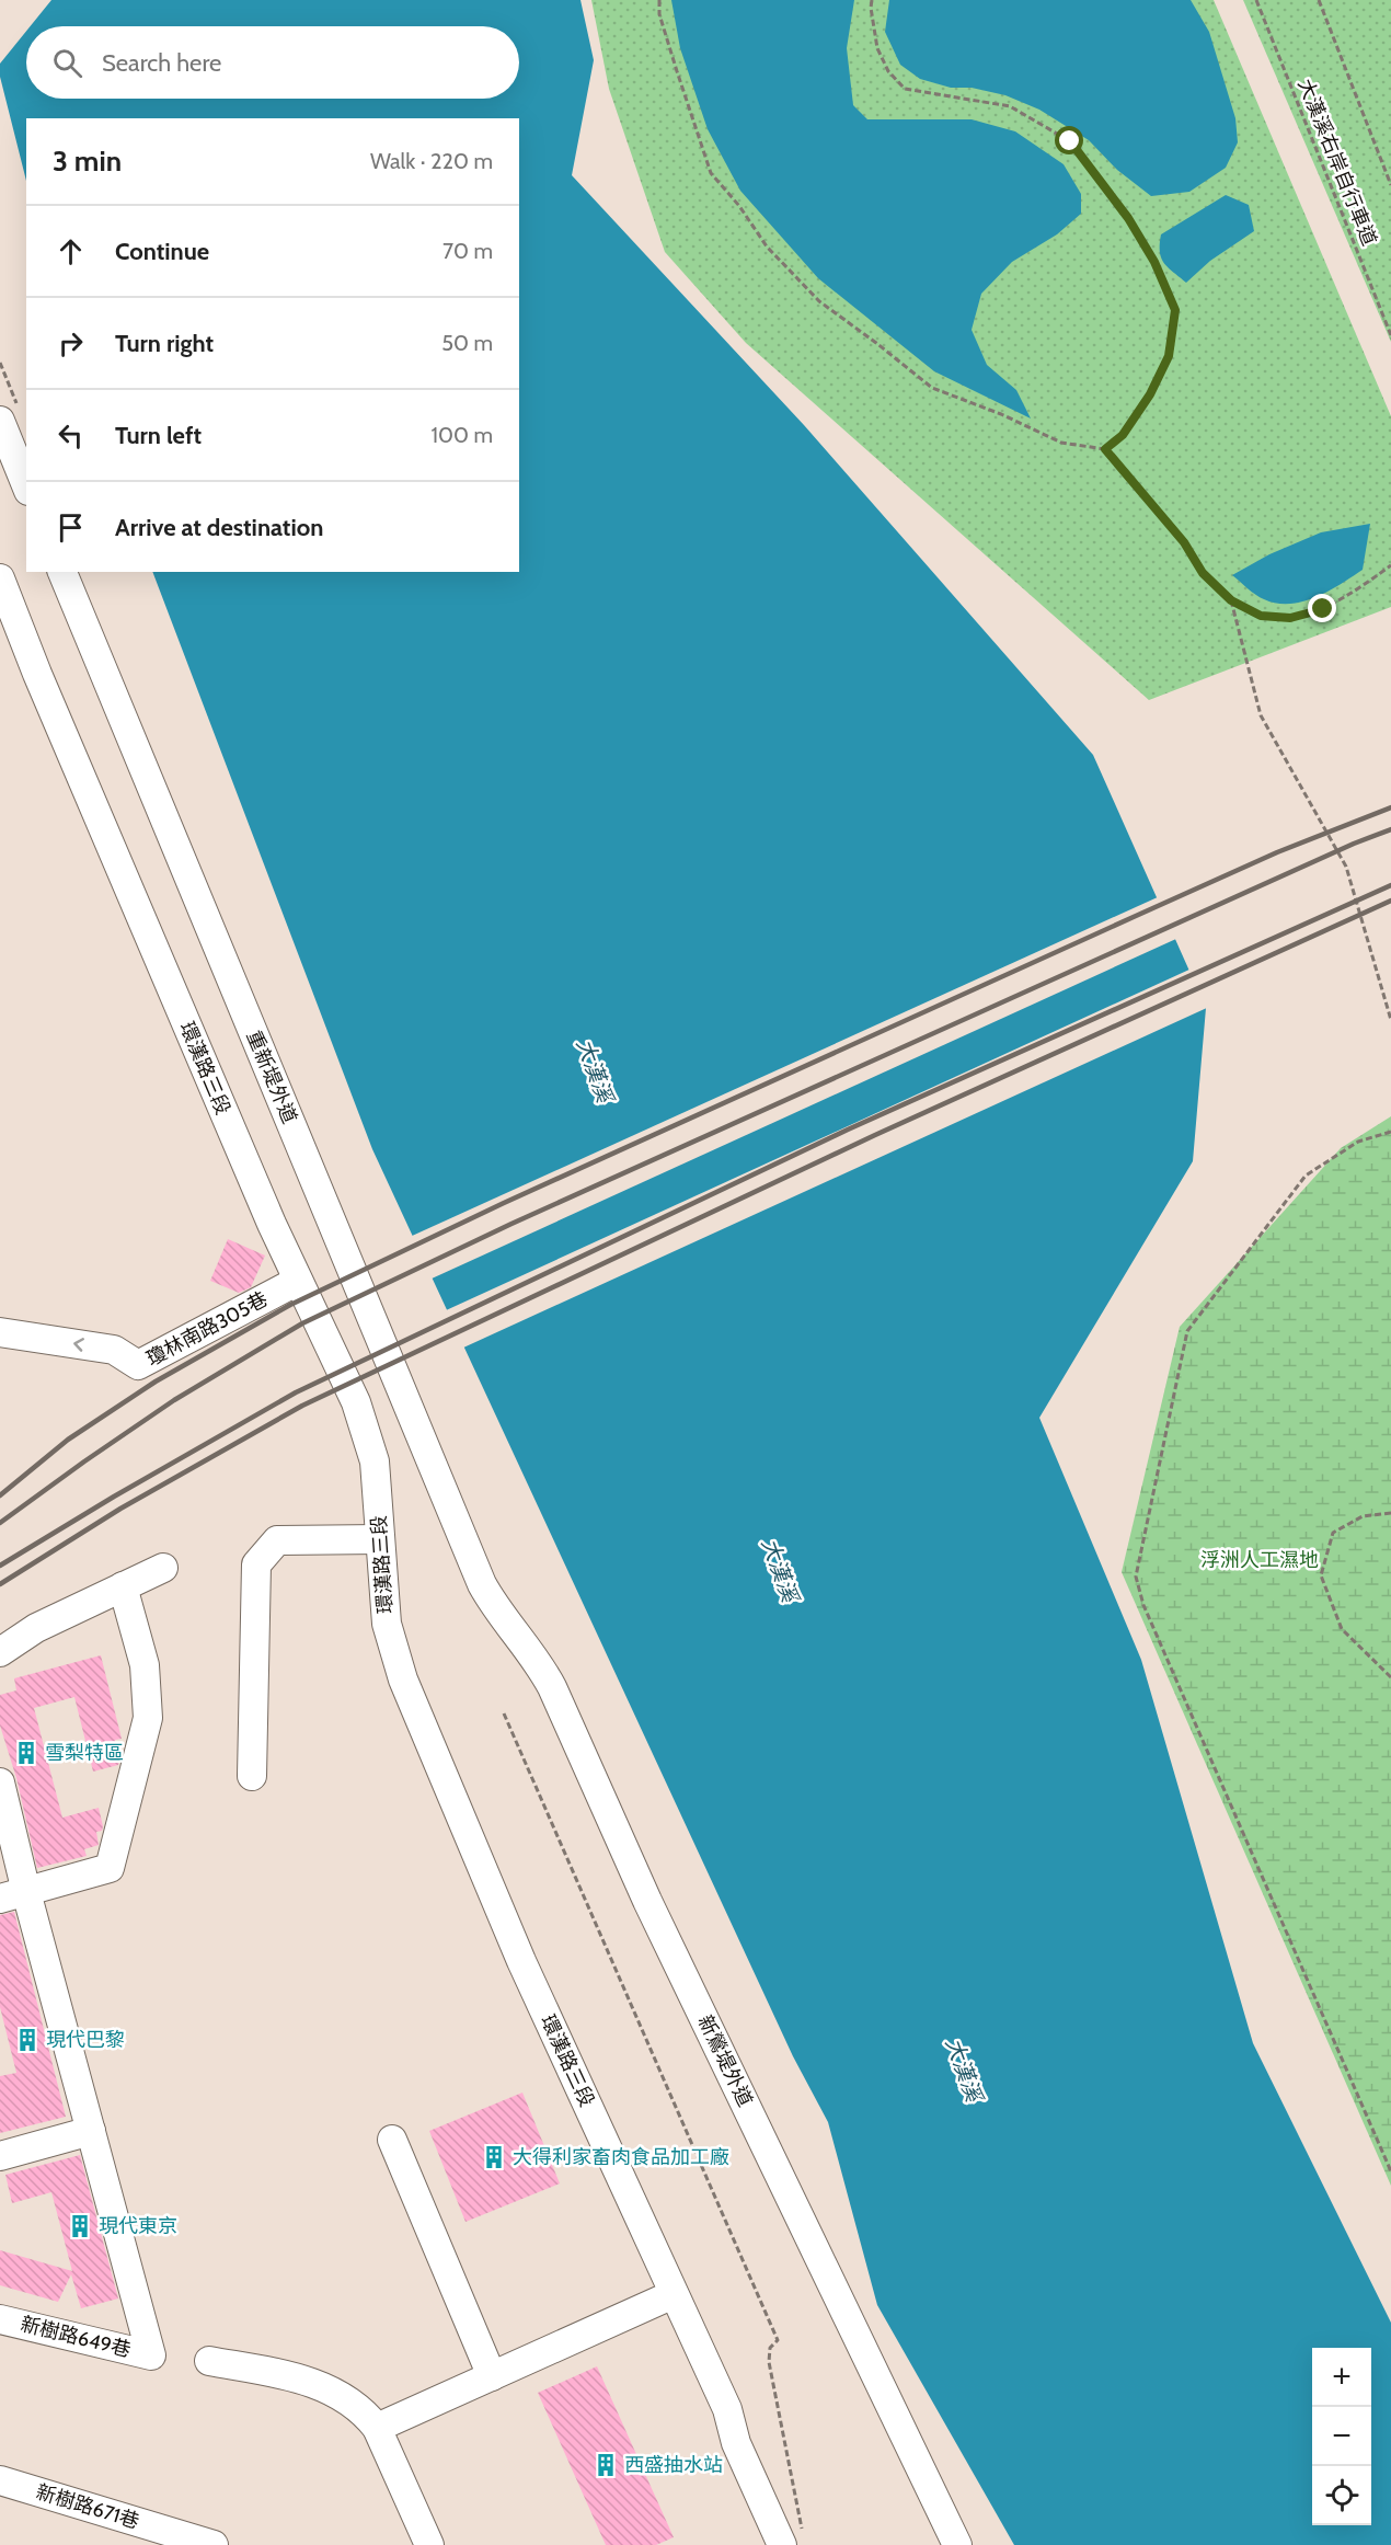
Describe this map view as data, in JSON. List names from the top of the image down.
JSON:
{
  "streets": {
    "street": [
      "環漢路三段",
      "重新堤外道",
      "瓊林南路305巷",
      "新鶯堤外道",
      "新樹路649巷",
      "新樹路671巷"
    ],
    "path": ["大漢溪右岸自行車道"]
  },
  "crossings": [
    ["環漢路三段", "瓊林南路305巷"],
    ["重新堤外道", "新鶯堤外道"]
  ],
  "one_way": ["瓊林南路305巷"],
  "water": ["大漢溪"],
  "parks": ["浮洲人工濕地"],
  "places": {
    "building": [
      "雪梨特區",
      "現代巴黎",
      "大得利家畜肉食品加工廠",
      "現代東京",
      "西盛抽水站"
    ]
  },
  "page": {
    "search": "Search here",
    "heading": ["3 min", "Walk · 220 m"],
    "list": [
      ["Continue", "70 m"],
      ["Turn right", "50 m"],
      ["Turn left", "100 m"],
      "Arrive at destination"
    ],
    "map_buttons": ["+", "−"]
  }
}
